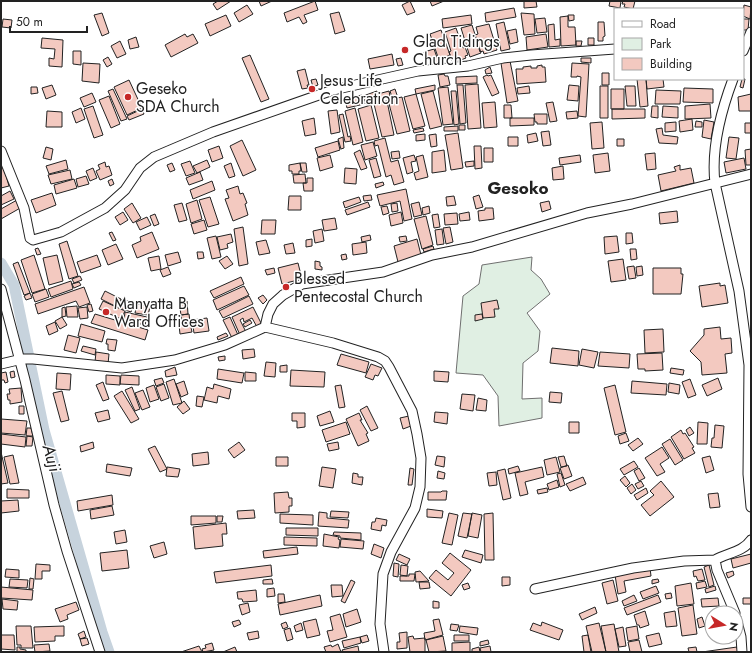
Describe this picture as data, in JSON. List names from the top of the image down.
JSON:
{
  "districts": ["Gesoko"],
  "water": ["Auji"],
  "places": [
    "Glad Tidings Church",
    "Jesus Life Celebration",
    "Geseko SDA Church",
    "Blessed Pentecostal Church",
    "Manyatta B Ward Offices"
  ],
  "legend": ["Road", "Park", "Building"],
  "scale_bar": "50 m",
  "north": "right"
}
